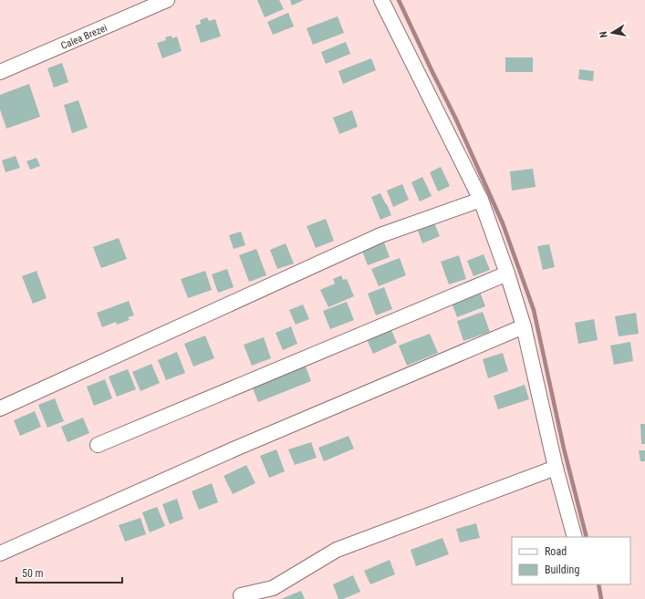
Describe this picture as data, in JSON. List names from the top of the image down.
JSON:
{
  "streets": {
    "street": ["Calea Brezei"]
  },
  "legend": ["Road", "Building"],
  "scale_bar": "50 m",
  "north": "left"
}
